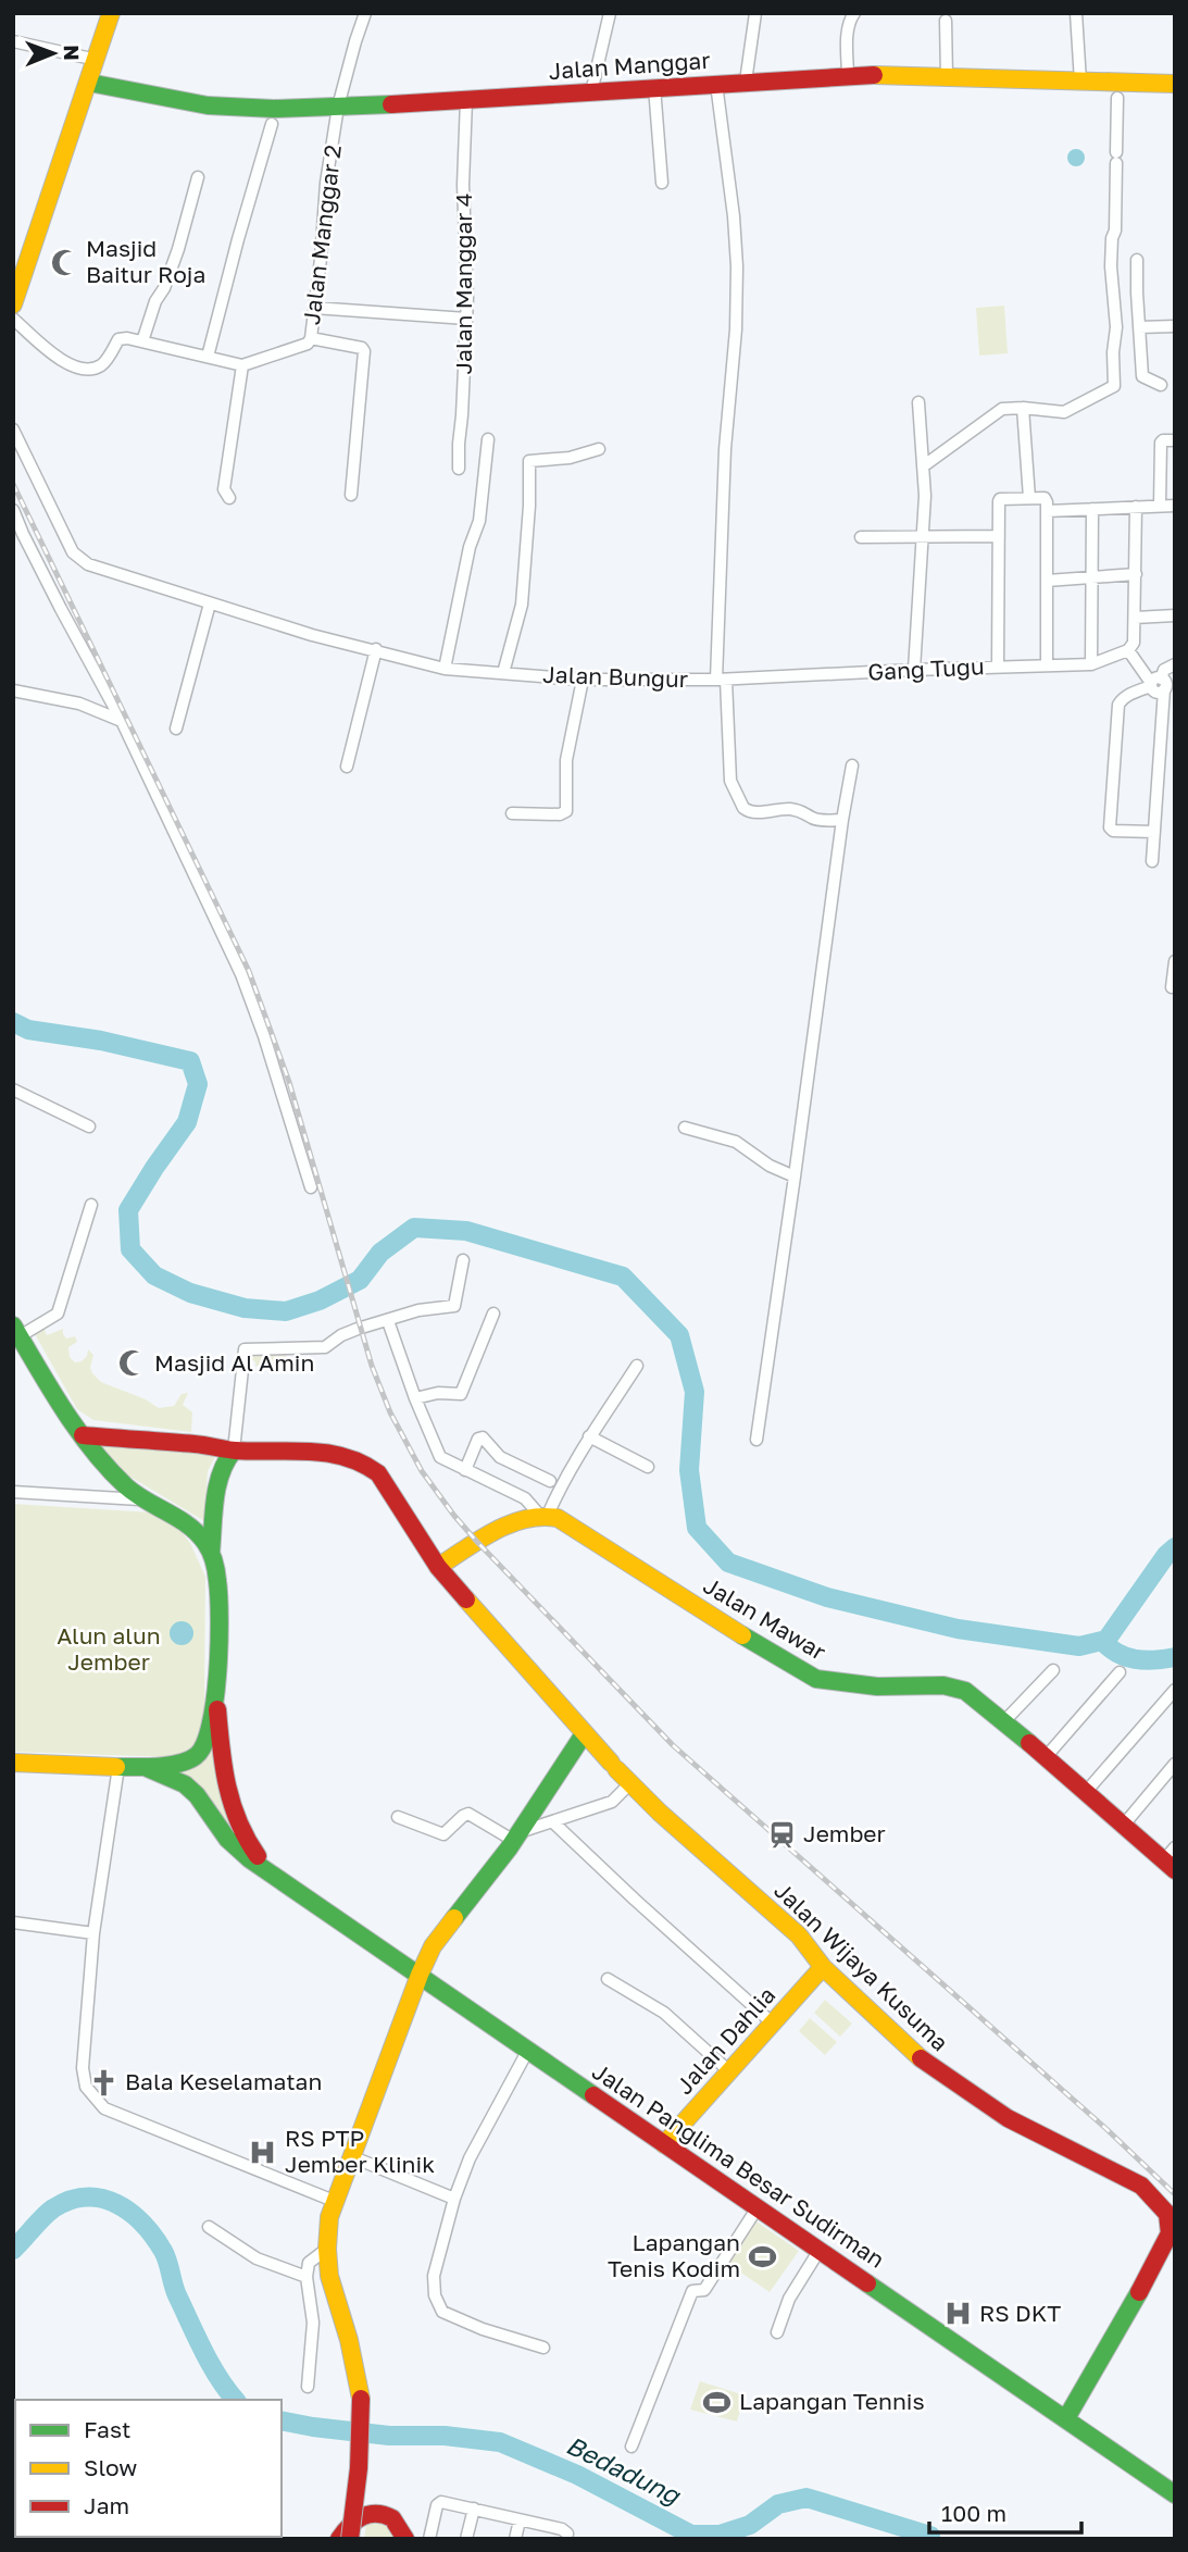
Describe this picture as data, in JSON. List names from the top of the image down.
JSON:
{
  "streets": {
    "main road": [
      "Jalan Manggar",
      "Jalan Mawar",
      "Jalan Wijaya Kusuma",
      "Jalan Dahlia",
      "Jalan Panglima Besar Sudirman"
    ],
    "street": [
      "Jalan Manggar 2",
      "Jalan Manggar 4",
      "Gang Tugu",
      "Jalan Bungur"
    ]
  },
  "crossings": [
    ["Jalan Manggar", "Jalan Manggar 2"],
    ["Jalan Manggar", "Jalan Manggar 4"],
    ["Jalan Manggar", "Jalan Bungur"],
    ["Gang Tugu", "Jalan Bungur"],
    ["Jalan Wijaya Kusuma", "Jalan Dahlia"],
    ["Jalan Wijaya Kusuma", "Jalan Panglima Besar Sudirman"],
    ["Jalan Dahlia", "Jalan Panglima Besar Sudirman"]
  ],
  "water": ["Bedadung"],
  "parks": ["Alun alun Jember"],
  "places": {
    "mosque": ["Masjid Baitur Roja", "Masjid Al Amin"],
    "station": ["Jember"],
    "church": ["Bala Keselamatan"],
    "hospital": ["RS PTP Jember Klinik", "RS DKT"],
    "sports": ["Lapangan Tenis Kodim", "Lapangan Tennis"]
  },
  "legend": ["Fast", "Slow", "Jam"],
  "scale_bar": "100 m",
  "north": "right"
}
